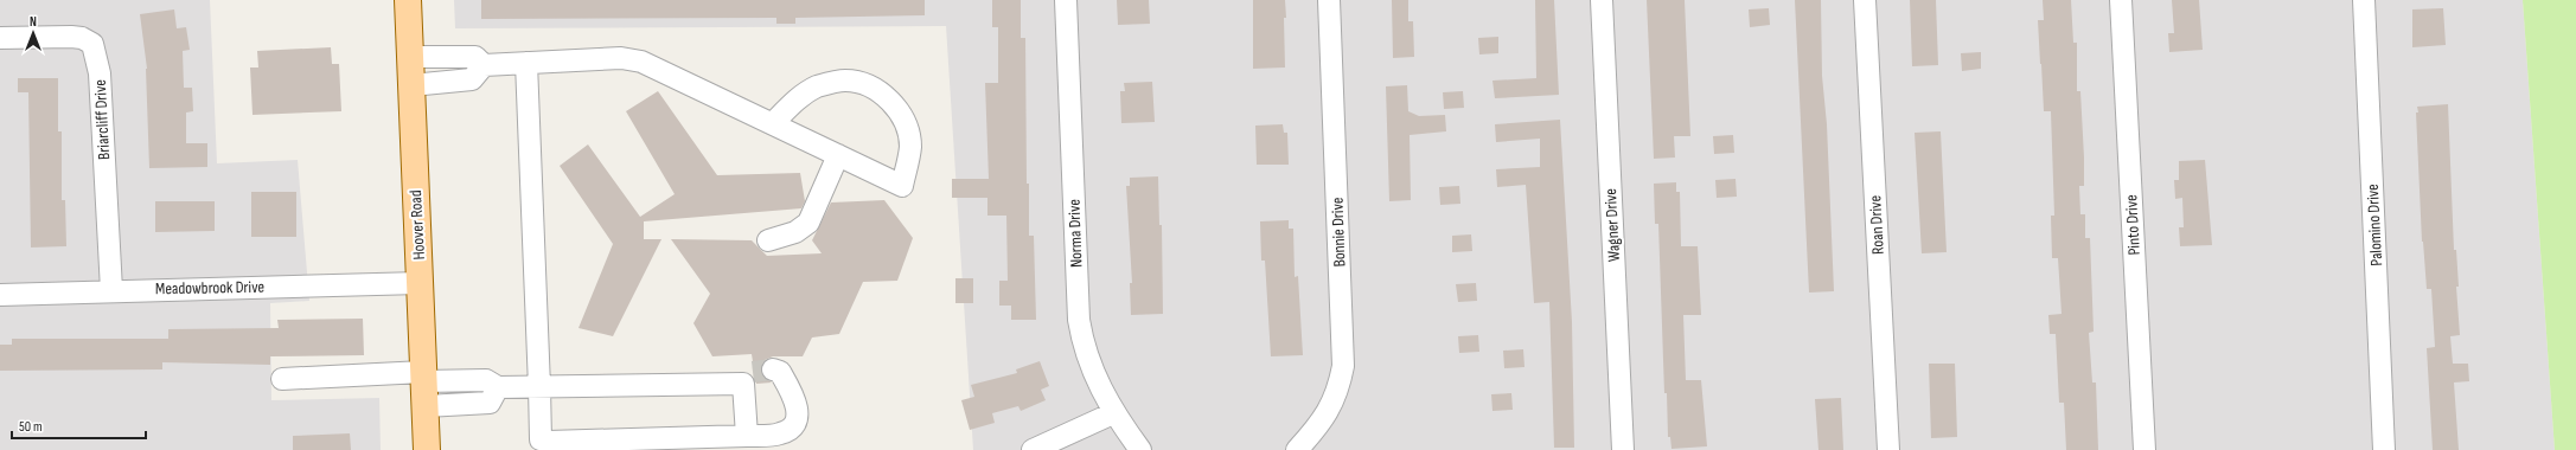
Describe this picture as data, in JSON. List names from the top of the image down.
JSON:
{
  "streets": {
    "main road": ["Hoover Road"],
    "street": [
      "Briarcliff Drive",
      "Wagner Drive",
      "Roan Drive",
      "Pinto Drive",
      "Palomino Drive",
      "Bonnie Drive",
      "Norma Drive",
      "Meadowbrook Drive"
    ]
  },
  "crossings": [
    ["Briarcliff Drive", "Meadowbrook Drive"],
    ["Hoover Road", "Meadowbrook Drive"]
  ],
  "scale_bar": "50 m",
  "north": "top"
}
